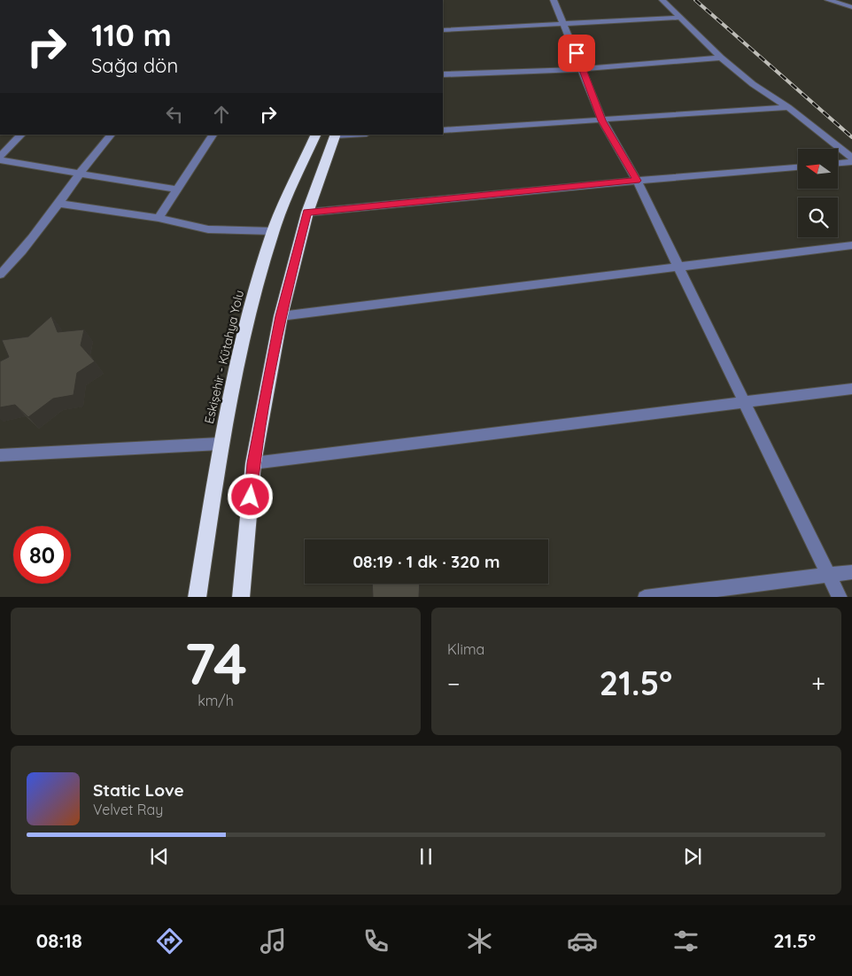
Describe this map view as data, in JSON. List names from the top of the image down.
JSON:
{
  "streets": {
    "highway": ["Eskişehir - Kütahya Yolu"]
  },
  "north": "left",
  "page": {
    "turn": ["110 m", "Sağa dön"],
    "limit": "80",
    "trip": "08:19 · 1 dk · 320 m",
    "tile": [
      ["74", "km/h"],
      "Klima"
    ],
    "heat": ["−", "21.5°", "+"],
    "song": ["Static Love", "Velvet Ray"],
    "tabs": ["08:18", "21.5°"]
  }
}
